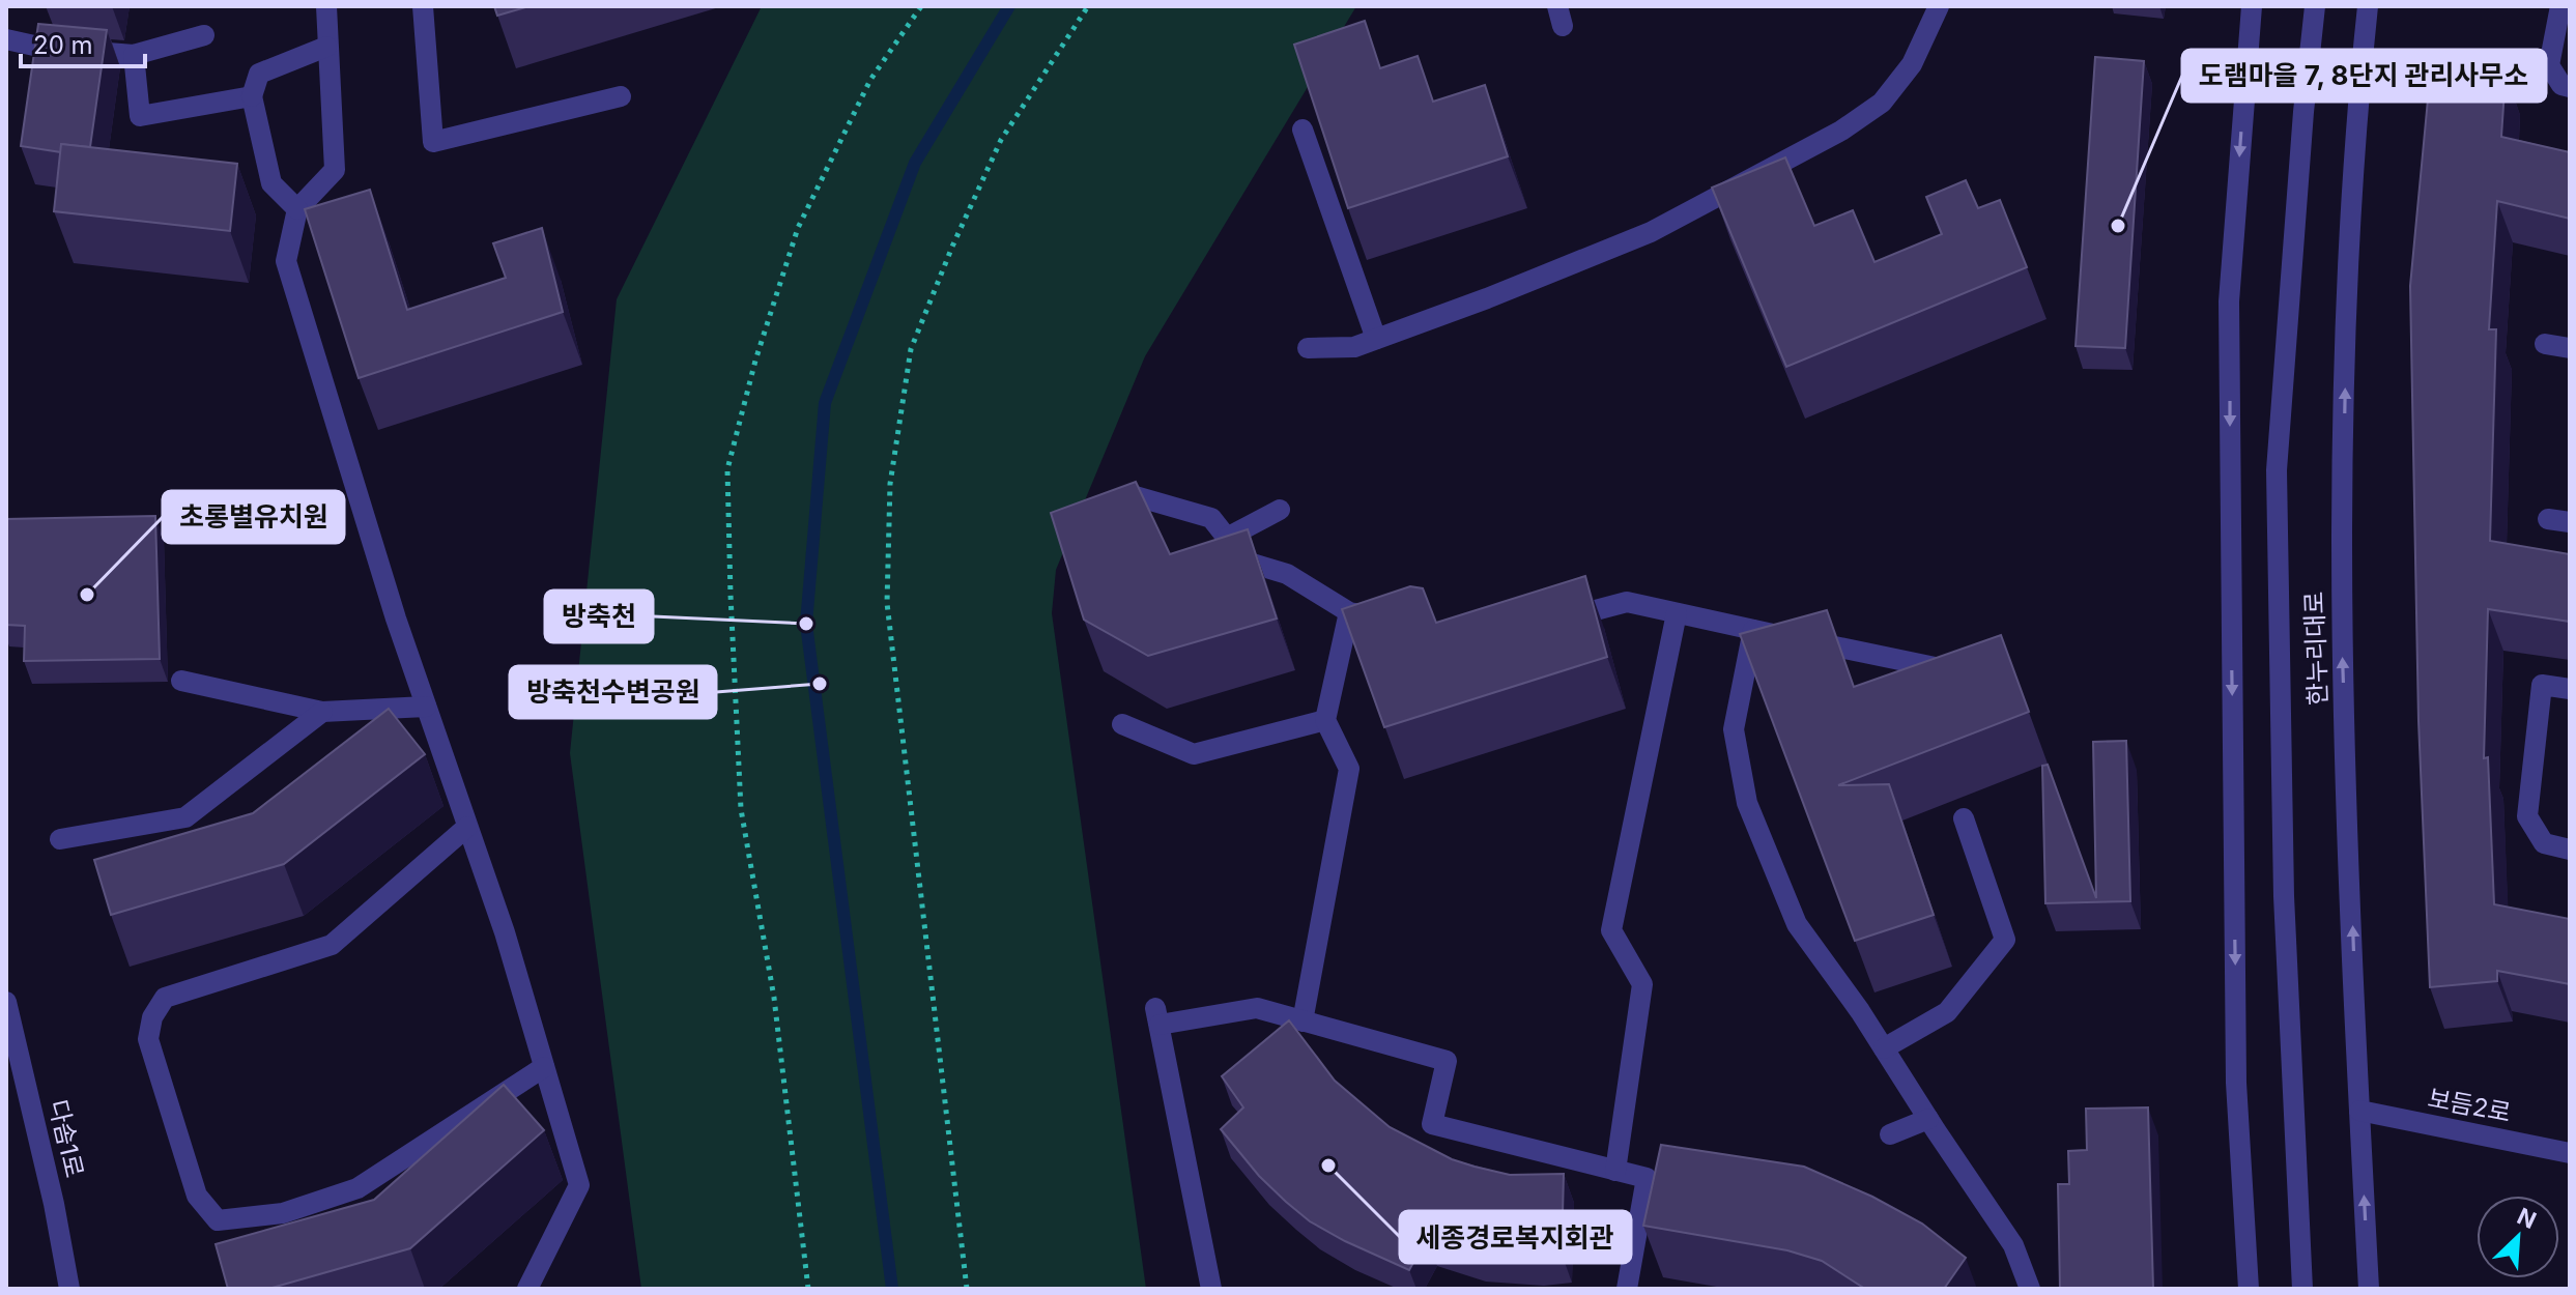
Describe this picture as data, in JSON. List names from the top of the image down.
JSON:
{
  "streets": {
    "street": ["한누리대로", "보듬2로", "다솜1로"]
  },
  "crossings": [
    ["한누리대로", "보듬2로"]
  ],
  "places": [
    "도램마을 7, 8단지 관리사무소",
    "초롱별유치원",
    "방축천",
    "방축천수변공원",
    "세종경로복지회관"
  ],
  "scale_bar": "20 m",
  "north": "top right"
}
